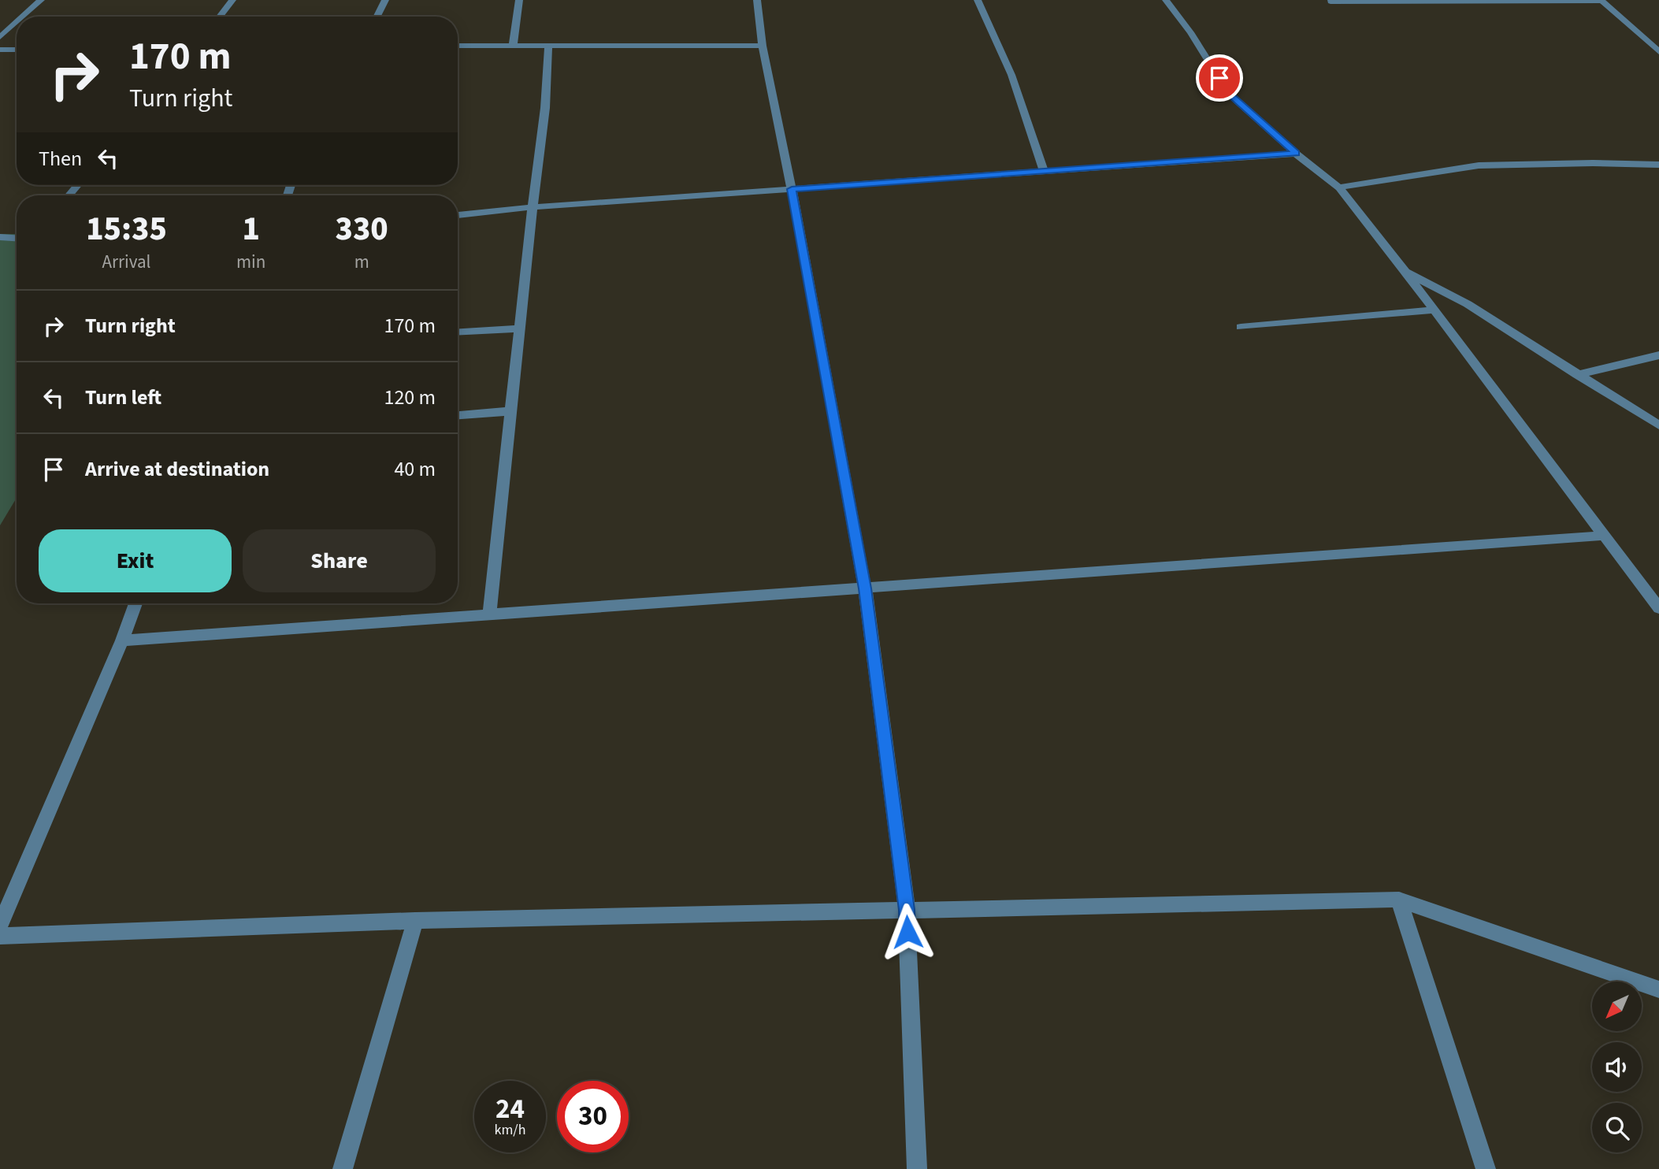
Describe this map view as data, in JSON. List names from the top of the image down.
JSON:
{
  "north": "bottom left",
  "page": {
    "turn": ["170 m", "Turn right"],
    "then": "Then",
    "eta": [
      "15:35",
      "Arrival",
      "1",
      "min",
      "330",
      "m"
    ],
    "list": [
      {
        "name": "Turn right",
        "value": "170 m"
      },
      {
        "name": "Turn left",
        "value": "120 m"
      },
      {
        "name": "Arrive at destination",
        "value": "40 m"
      }
    ],
    "buttons": ["Exit", "Share"],
    "speed": "24 km/h",
    "limit": "30"
  }
}
